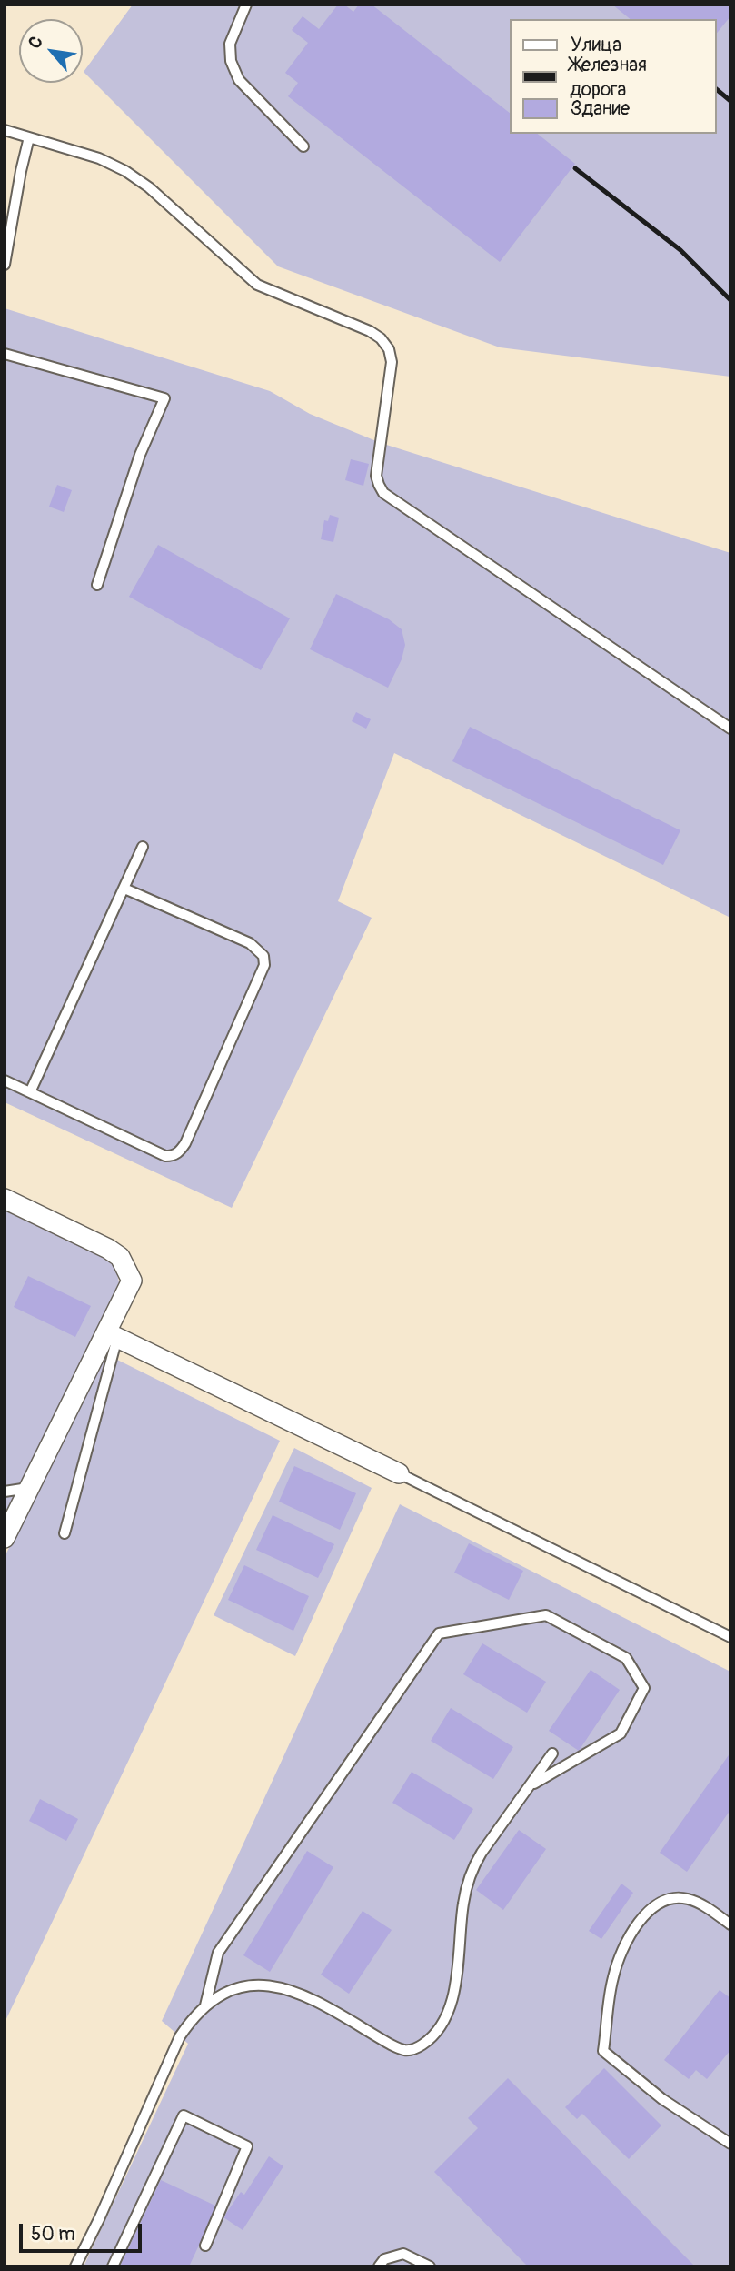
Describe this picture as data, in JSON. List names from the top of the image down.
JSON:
{
  "legend": ["Улица", "Железная дорога", "Здание"],
  "scale_bar": "50 m",
  "north": "top left"
}
